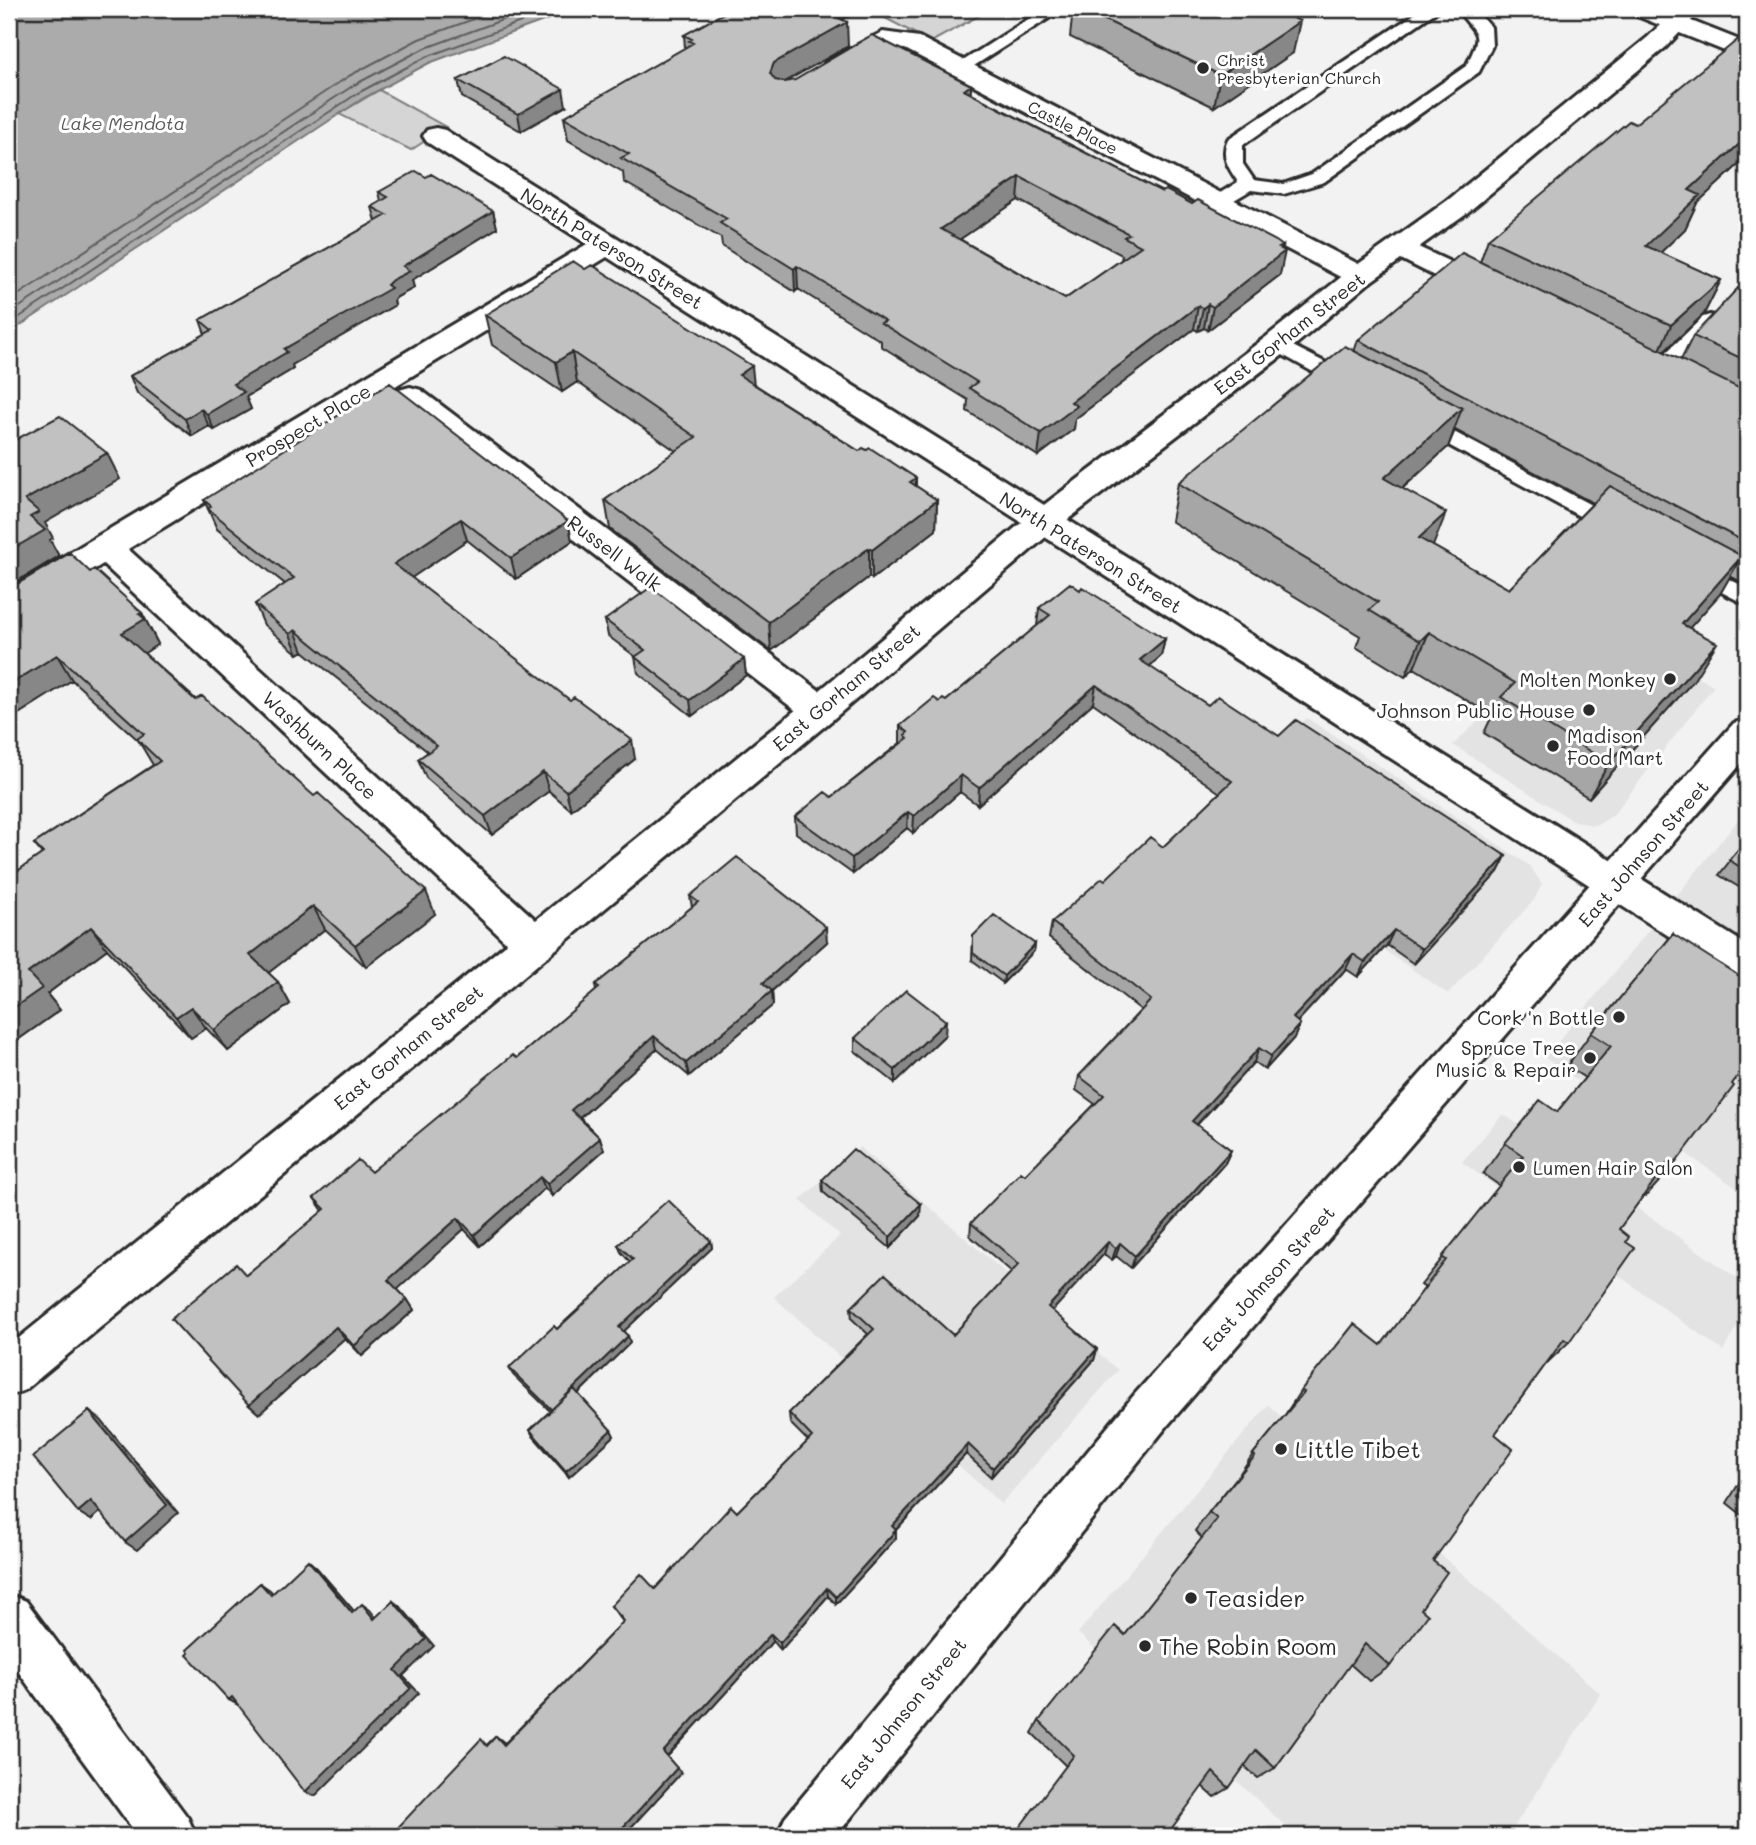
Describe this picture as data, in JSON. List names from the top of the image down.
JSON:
{
  "streets": {
    "street": [
      "Castle Place",
      "North Paterson Street",
      "East Gorham Street",
      "Prospect Place",
      "Russell Walk",
      "Washburn Place",
      "East Johnson Street"
    ]
  },
  "crossings": [
    ["Castle Place", "East Gorham Street"],
    ["North Paterson Street", "East Gorham Street"],
    ["North Paterson Street", "Prospect Place"],
    ["North Paterson Street", "East Johnson Street"],
    ["East Gorham Street", "Russell Walk"],
    ["East Gorham Street", "Washburn Place"],
    ["Prospect Place", "Russell Walk"],
    ["Prospect Place", "Washburn Place"]
  ],
  "water": ["Lake Mendota"],
  "places": [
    "Christ Presbyterian Church",
    "Molten Monkey",
    "Johnson Public House",
    "Madison Food Mart",
    "Cork 'n Bottle",
    "Spruce Tree Music & Repair",
    "Lumen Hair Salon",
    "Little Tibet",
    "Teasider",
    "The Robin Room"
  ]
}
